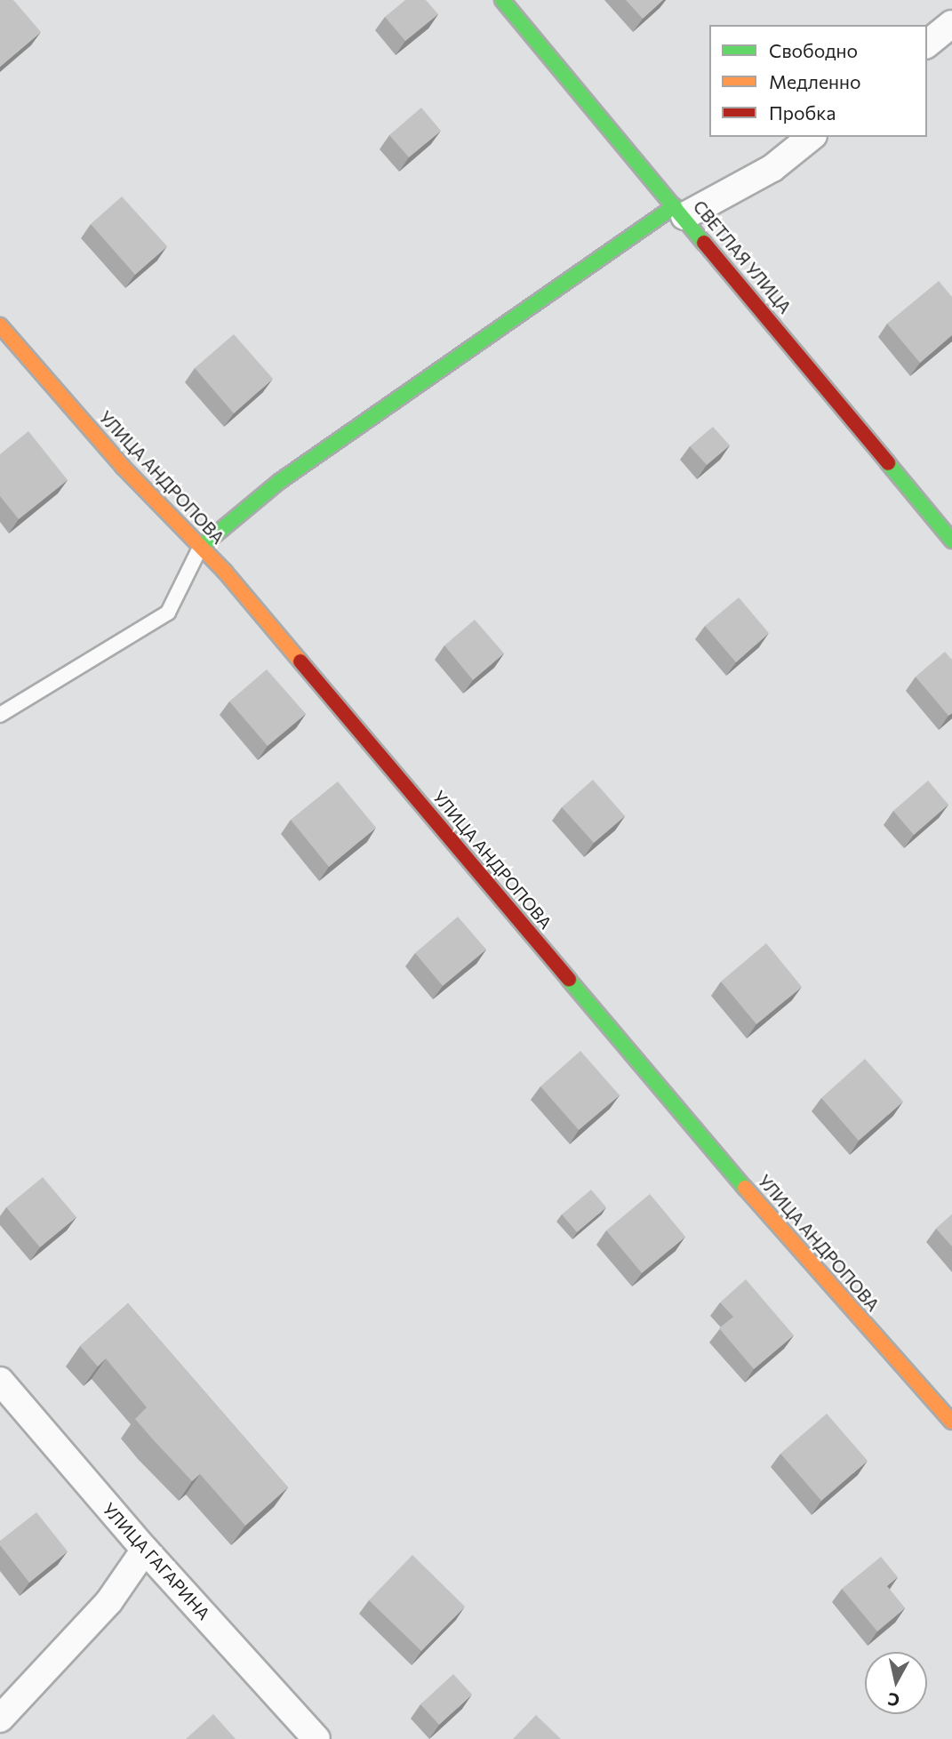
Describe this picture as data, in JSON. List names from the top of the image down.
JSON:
{
  "streets": {
    "street": ["СВЕТЛАЯ УЛИЦА", "УЛИЦА АНДРОПОВА", "УЛИЦА ГАГАРИНА"]
  },
  "legend": ["Свободно", "Медленно", "Пробка"],
  "north": "bottom"
}
